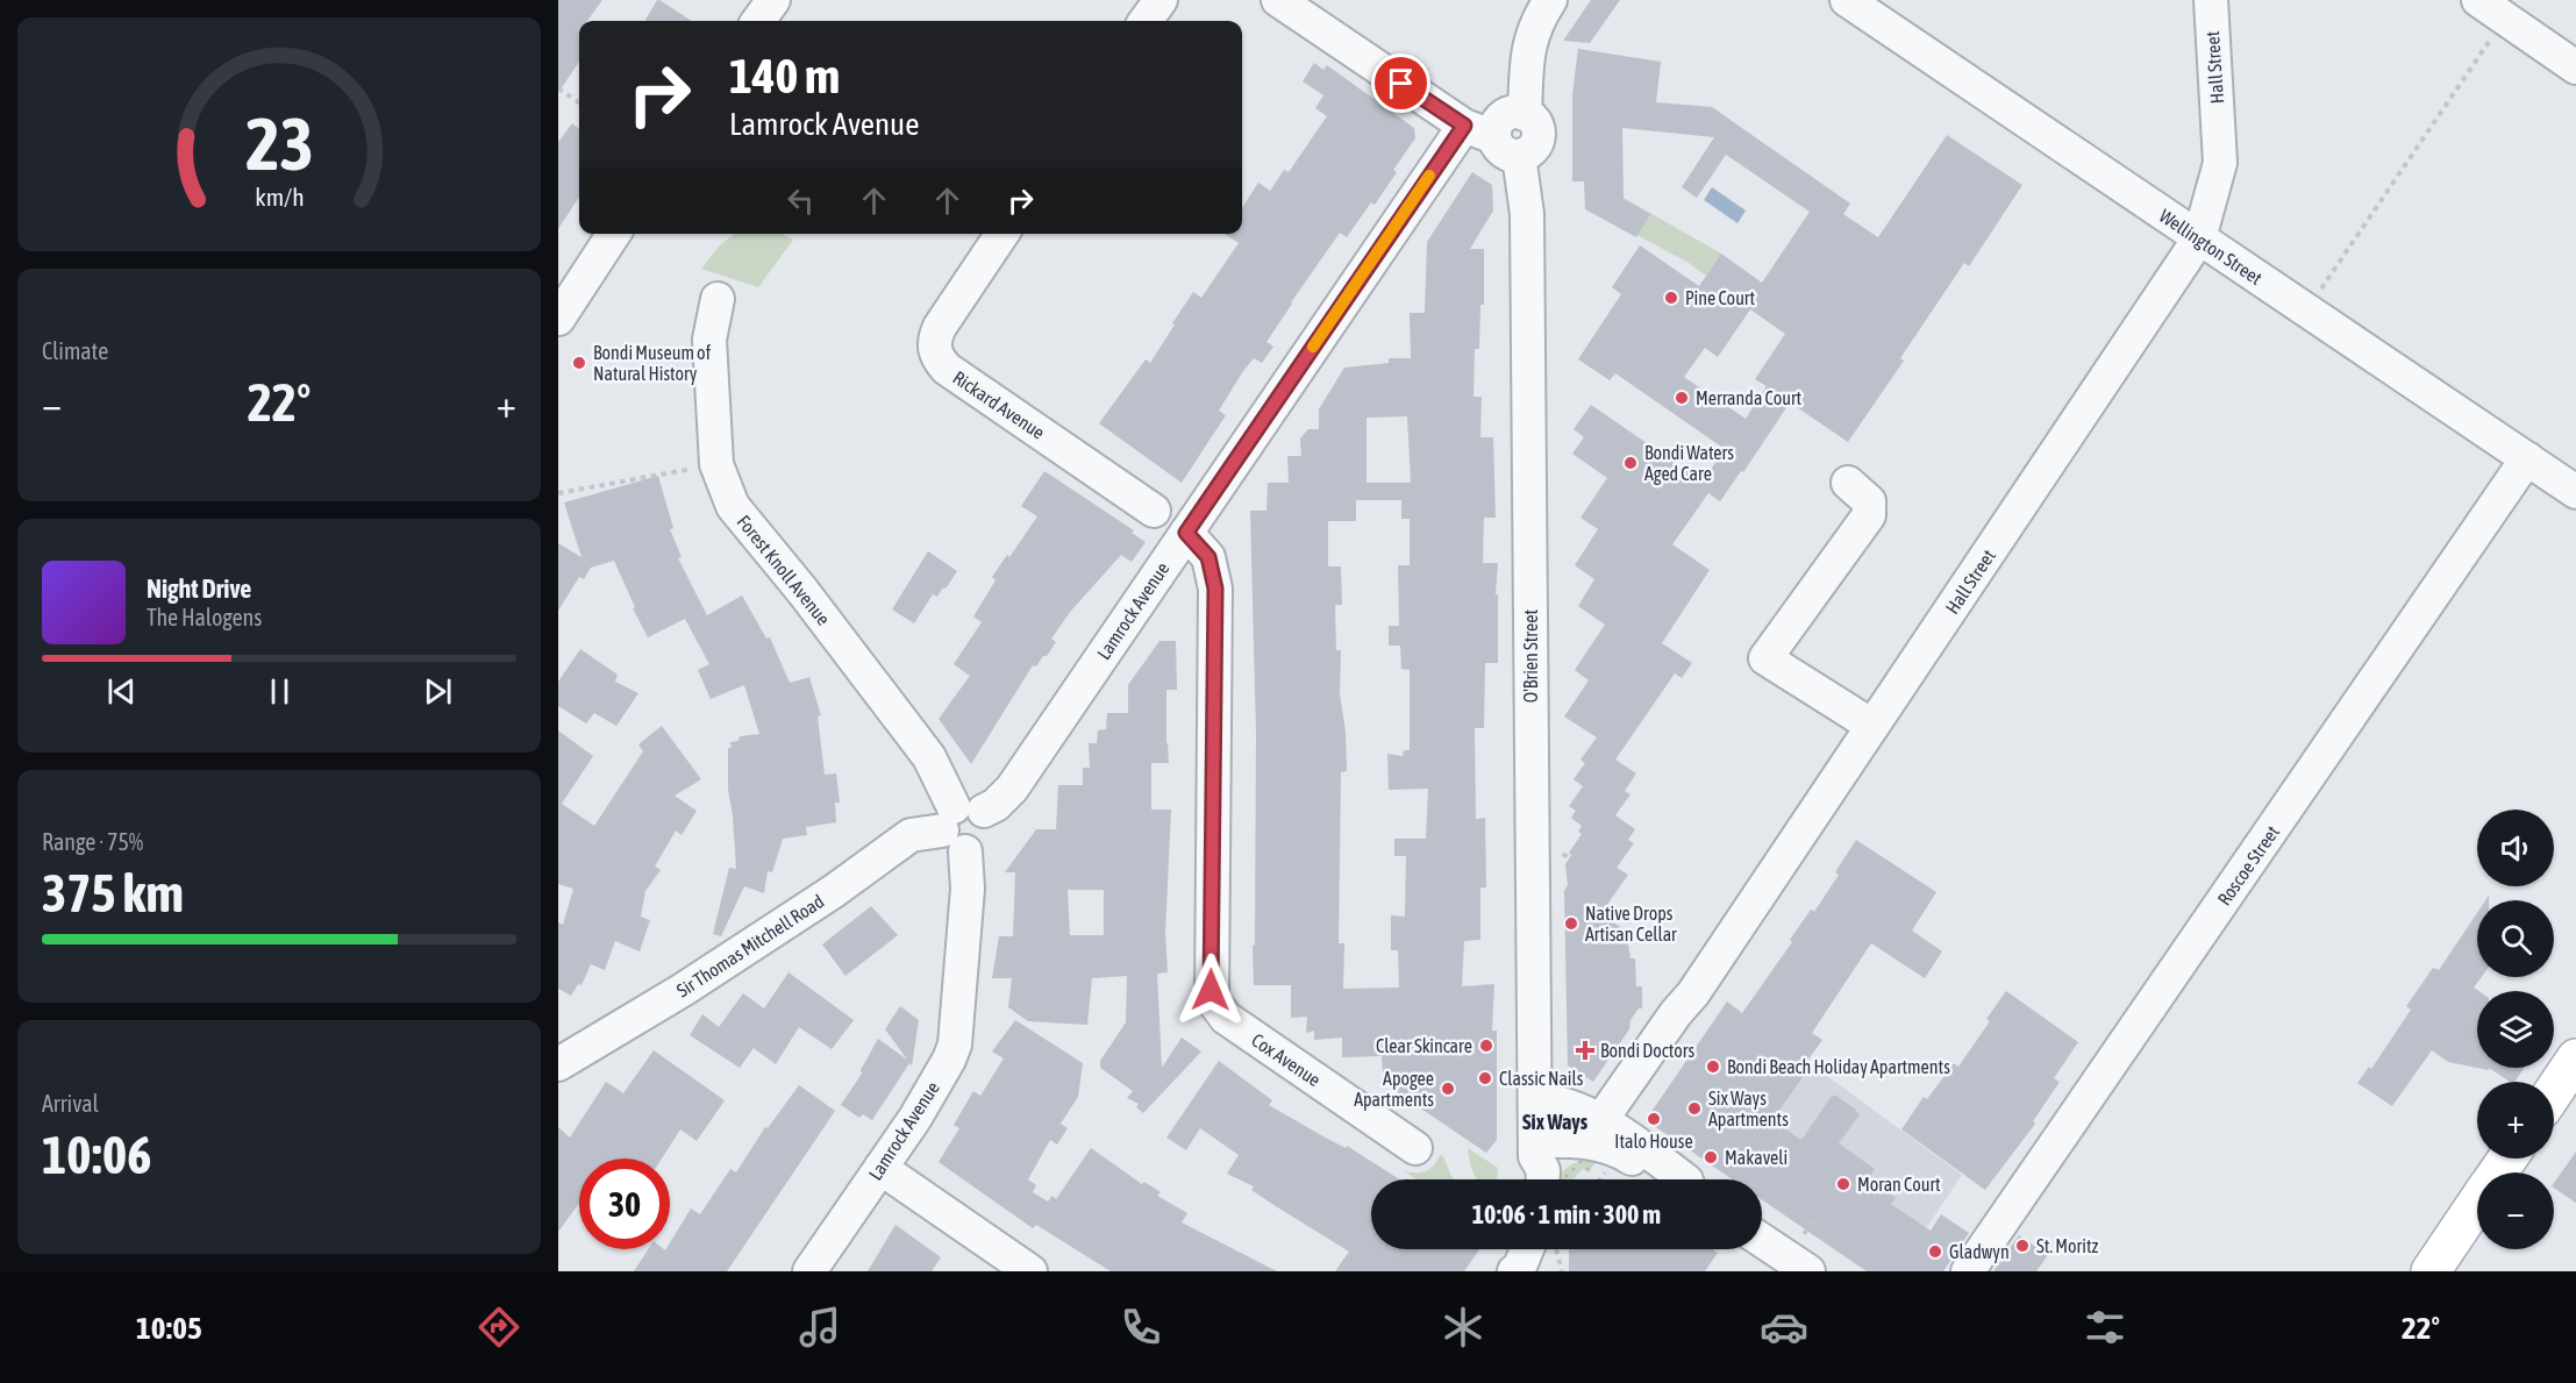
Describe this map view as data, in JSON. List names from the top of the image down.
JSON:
{
  "streets": {
    "street": [
      "Hall Street",
      "Wellington Street",
      "Rickard Avenue",
      "Forest Knoll Avenue",
      "Lamrock Avenue",
      "O'Brien Street",
      "Roscoe Street",
      "Sir Thomas Mitchell Road",
      "Cox Avenue"
    ]
  },
  "crossings": [
    ["Hall Street", "Wellington Street"],
    ["Wellington Street", "Roscoe Street"],
    ["Forest Knoll Avenue", "Lamrock Avenue"],
    ["Forest Knoll Avenue", "Sir Thomas Mitchell Road"],
    ["Lamrock Avenue", "Sir Thomas Mitchell Road"],
    ["Lamrock Avenue", "Cox Avenue"]
  ],
  "districts": ["Six Ways"],
  "places": {
    "other": [
      "Pine Court",
      "Bondi Museum of Natural History",
      "Merranda Court",
      "Bondi Waters Aged Care",
      "Native Drops Artisan Cellar",
      "Clear Skincare",
      "Bondi Beach Holiday Apartments",
      "Classic Nails",
      "Apogee Apartments",
      "Six Ways Apartments",
      "Italo House",
      "Makaveli",
      "Moran Court",
      "St. Moritz",
      "Gladwyn"
    ],
    "health": ["Bondi Doctors"]
  },
  "page": {
    "turn": ["140 m", "Lamrock Avenue"],
    "tile": [
      "Climate",
      ["Range · 75%", "375 km"],
      ["Arrival", "10:06"]
    ],
    "heat": ["−", "22°", "+"],
    "song": ["Night Drive", "The Halogens"],
    "map_buttons": ["+", "−"],
    "limit": "30",
    "trip": "10:06 · 1 min · 300 m",
    "tabs": ["10:05", "22°"],
    "gauge": ["23", "km/h"]
  }
}
